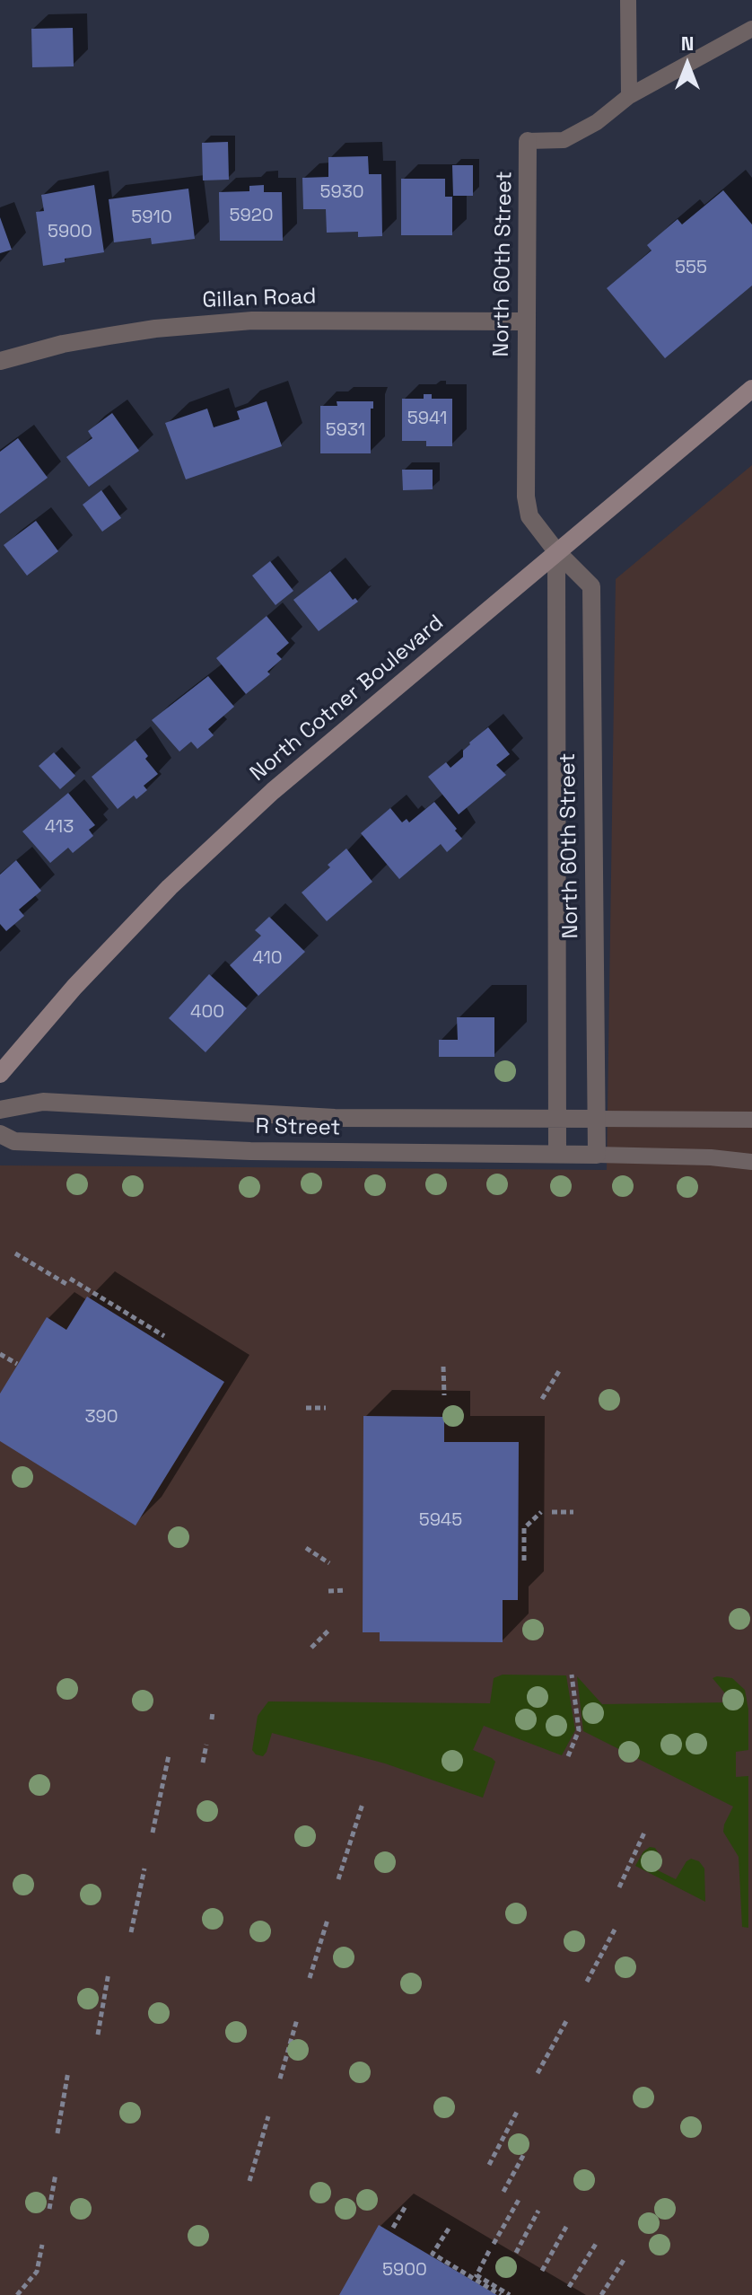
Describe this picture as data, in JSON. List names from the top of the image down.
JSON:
{
  "streets": {
    "main road": ["North Cotner Boulevard"],
    "street": ["North 60th Street", "Gillan Road", "R Street"]
  },
  "crossings": [
    ["North 60th Street", "Gillan Road"],
    ["North 60th Street", "North Cotner Boulevard"],
    ["North 60th Street", "R Street"]
  ],
  "house_numbers": [
    "5930",
    "5920",
    "5910",
    "5900",
    "555",
    "5941",
    "5931",
    "413",
    "410",
    "400",
    "390",
    "5945",
    "5900"
  ],
  "north": "top"
}
